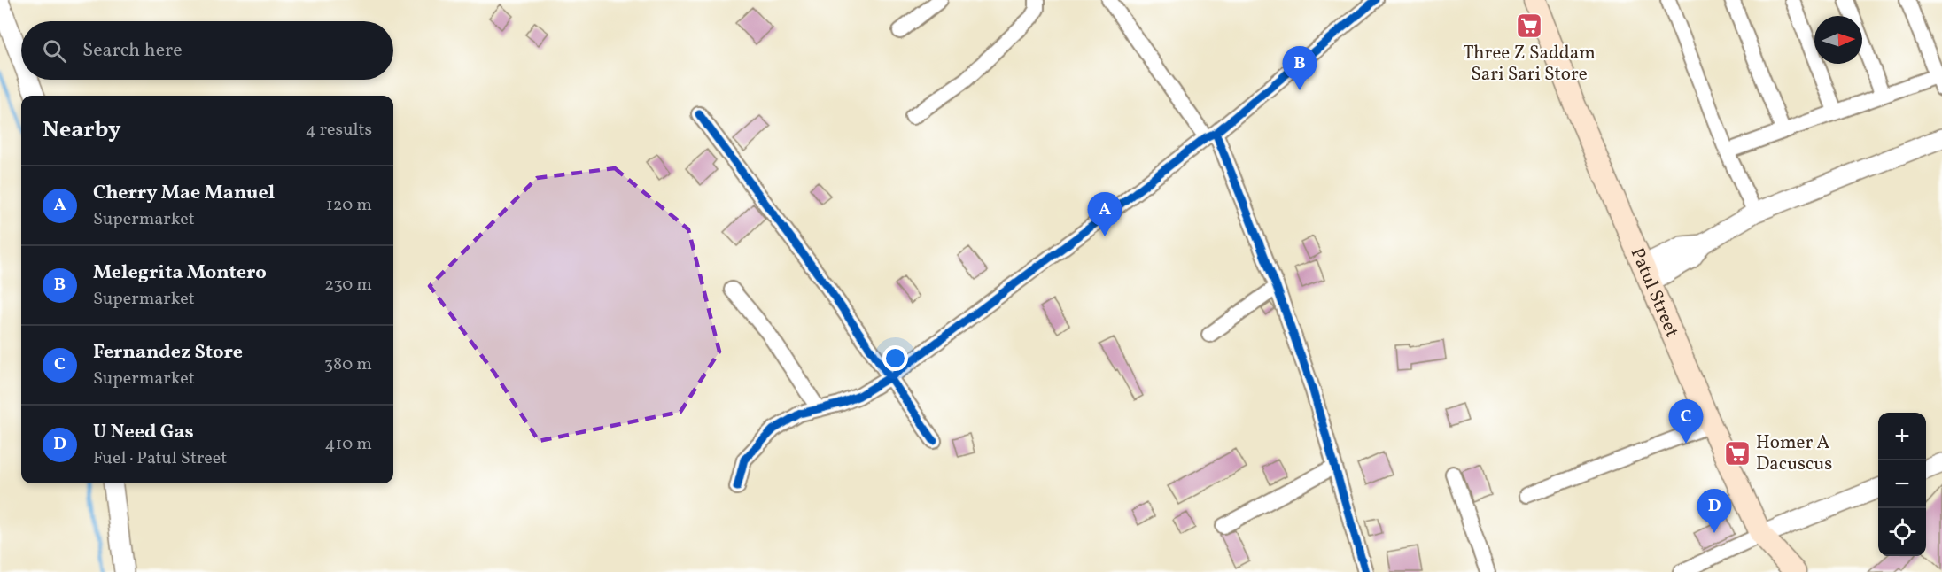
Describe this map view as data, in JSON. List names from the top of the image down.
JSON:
{
  "streets": {
    "main road": ["Patul Street"]
  },
  "places": {
    "supermarket": ["Three Z Saddam Sari Sari Store", "Homer A Dacuscus"]
  },
  "north": "right",
  "page": {
    "search": "Search here",
    "pins": [
      "B",
      "A",
      "C",
      "D"
    ],
    "heading": ["Nearby", "4 results"],
    "list": [
      {
        "mark": "A",
        "name": "Cherry Mae Manuel",
        "note": "Supermarket",
        "value": "120 m"
      },
      {
        "mark": "B",
        "name": "Melegrita Montero",
        "note": "Supermarket",
        "value": "230 m"
      },
      {
        "mark": "C",
        "name": "Fernandez Store",
        "note": "Supermarket",
        "value": "380 m"
      },
      {
        "mark": "D",
        "name": "U Need Gas",
        "note": "Fuel · Patul Street",
        "value": "410 m"
      }
    ],
    "map_buttons": ["+", "−"]
  }
}
